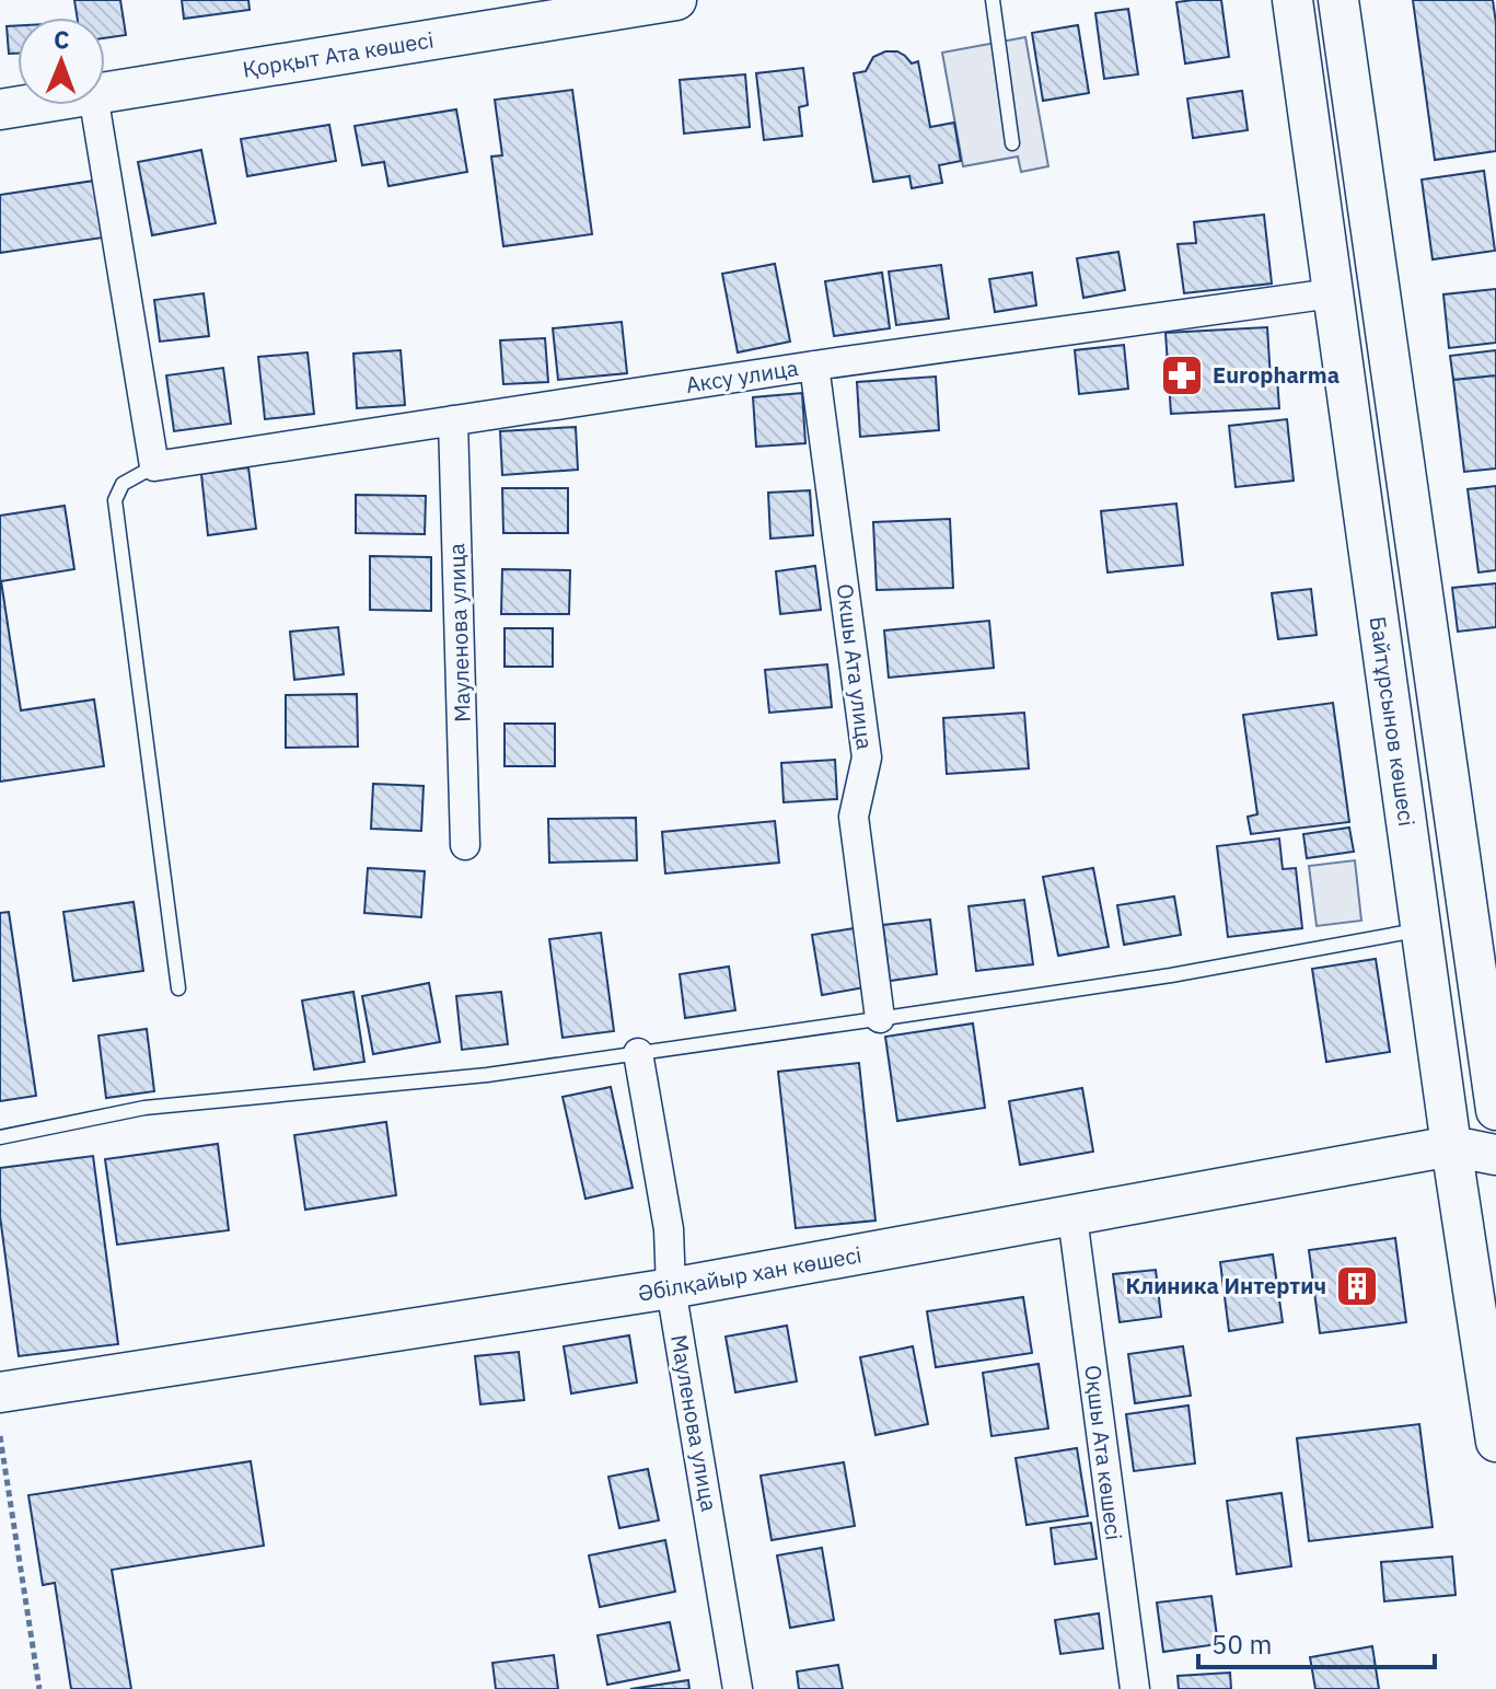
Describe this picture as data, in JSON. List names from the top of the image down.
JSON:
{
  "streets": {
    "main road": ["Қорқыт Ата көшесі", "Байтұрсынов көшесі", "Әбілқайыр хан көшесі"],
    "street": [
      "Аксу улица",
      "Мауленова улица",
      "Окшы Ата улица",
      "Оқшы Ата көшесі"
    ]
  },
  "crossings": [
    ["Аксу улица", "Мауленова улица"],
    ["Аксу улица", "Окшы Ата улица"],
    ["Аксу улица", "Байтұрсынов көшесі"],
    ["Мауленова улица", "Әбілқайыр хан көшесі"],
    ["Байтұрсынов көшесі", "Әбілқайыр хан көшесі"],
    ["Әбілқайыр хан көшесі", "Оқшы Ата көшесі"]
  ],
  "places": {
    "pharmacy": ["Europharma"],
    "building": ["Клиника Интертич"]
  },
  "scale_bar": "50 m",
  "north": "top"
}
